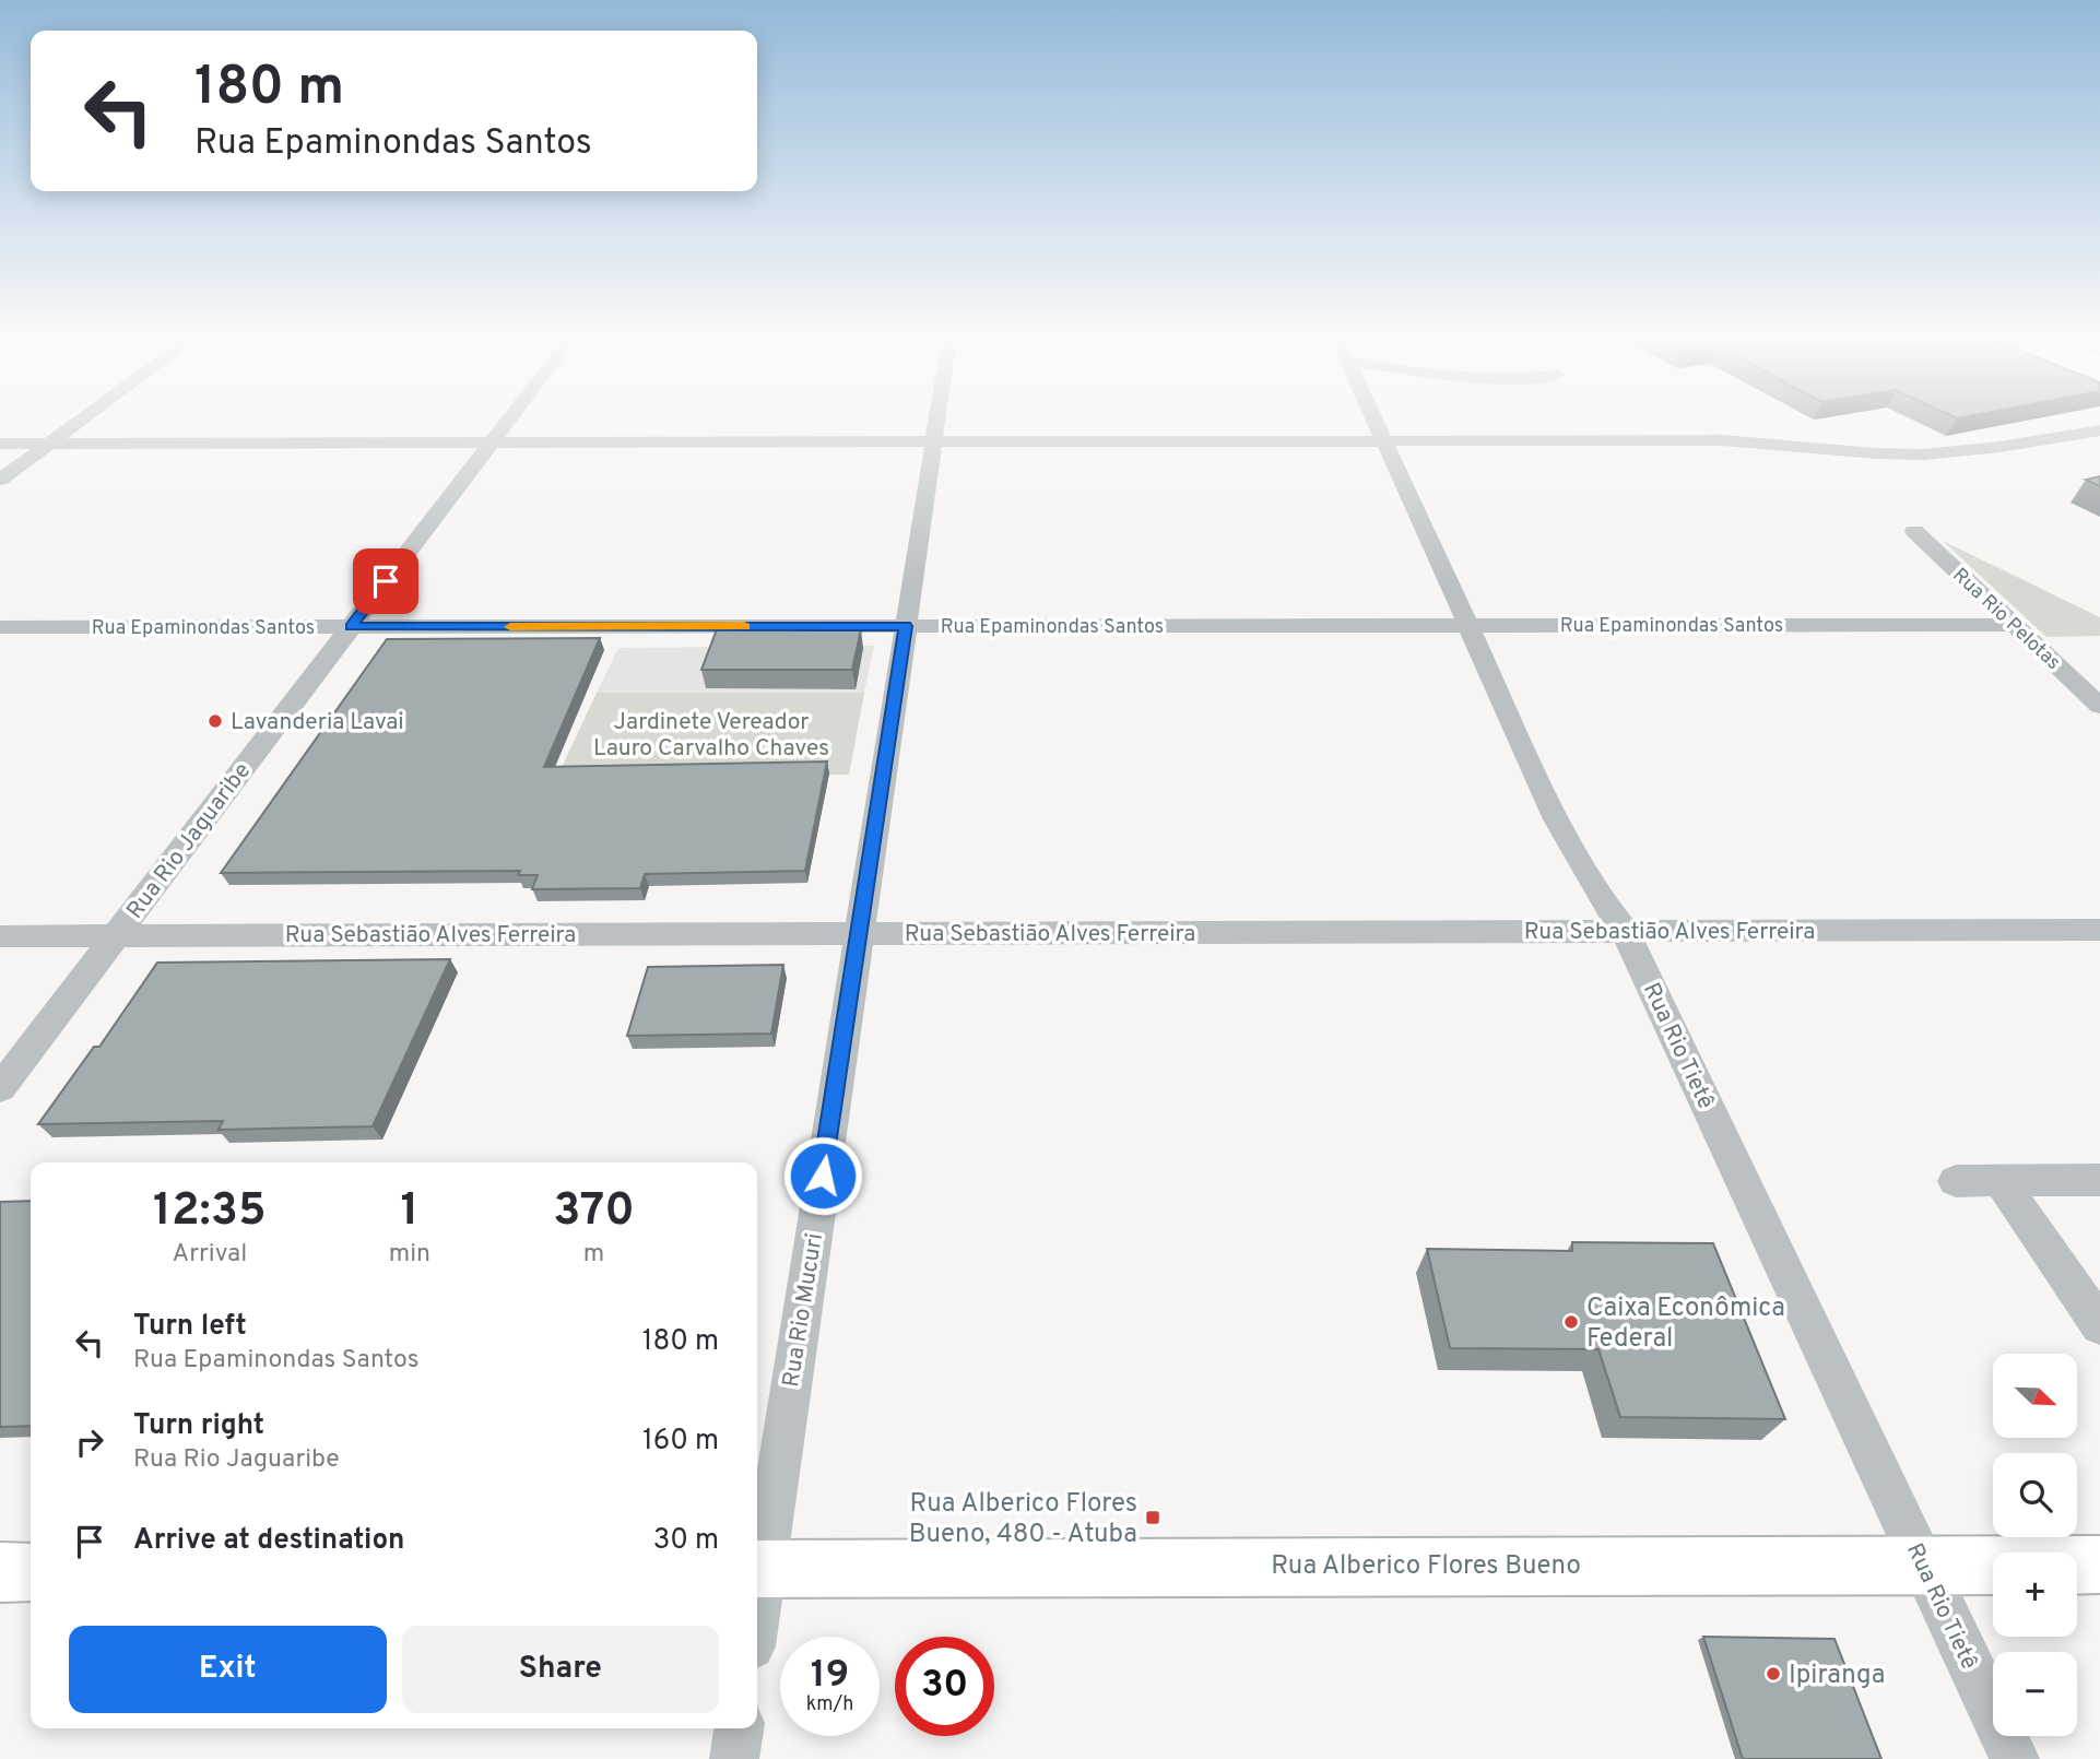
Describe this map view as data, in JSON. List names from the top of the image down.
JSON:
{
  "streets": {
    "main road": ["Rua Alberico Flores Bueno"],
    "street": [
      "Rua Rio Pelotas",
      "Rua Epaminondas Santos",
      "Rua Rio Jaguaribe",
      "Rua Sebastião Alves Ferreira",
      "Rua Rio Tietê",
      "Rua Rio Mucuri"
    ]
  },
  "crossings": [
    ["Rua Rio Pelotas", "Rua Epaminondas Santos"],
    ["Rua Epaminondas Santos", "Rua Rio Jaguaribe"],
    ["Rua Epaminondas Santos", "Rua Rio Tietê"],
    ["Rua Epaminondas Santos", "Rua Rio Mucuri"],
    ["Rua Rio Jaguaribe", "Rua Sebastião Alves Ferreira"],
    ["Rua Sebastião Alves Ferreira", "Rua Rio Tietê"],
    ["Rua Sebastião Alves Ferreira", "Rua Rio Mucuri"],
    ["Rua Rio Tietê", "Rua Alberico Flores Bueno"],
    ["Rua Rio Mucuri", "Rua Alberico Flores Bueno"]
  ],
  "parks": ["Jardinete Vereador Lauro Carvalho Chaves"],
  "places": {
    "other": ["Lavanderia Lavai", "Caixa Econômica Federal", "Ipiranga"],
    "transit": ["Rua Alberico Flores Bueno, 480 - Atuba"]
  },
  "north": "bottom right",
  "page": {
    "turn": ["180 m", "Rua Epaminondas Santos"],
    "eta": [
      "12:35",
      "Arrival",
      "1",
      "min",
      "370",
      "m"
    ],
    "list": [
      {
        "name": "Turn left",
        "note": "Rua Epaminondas Santos",
        "value": "180 m"
      },
      {
        "name": "Turn right",
        "note": "Rua Rio Jaguaribe",
        "value": "160 m"
      },
      {
        "name": "Arrive at destination",
        "value": "30 m"
      }
    ],
    "map_buttons": ["+", "−"],
    "buttons": ["Exit", "Share"],
    "speed": "19 km/h",
    "limit": "30"
  }
}
